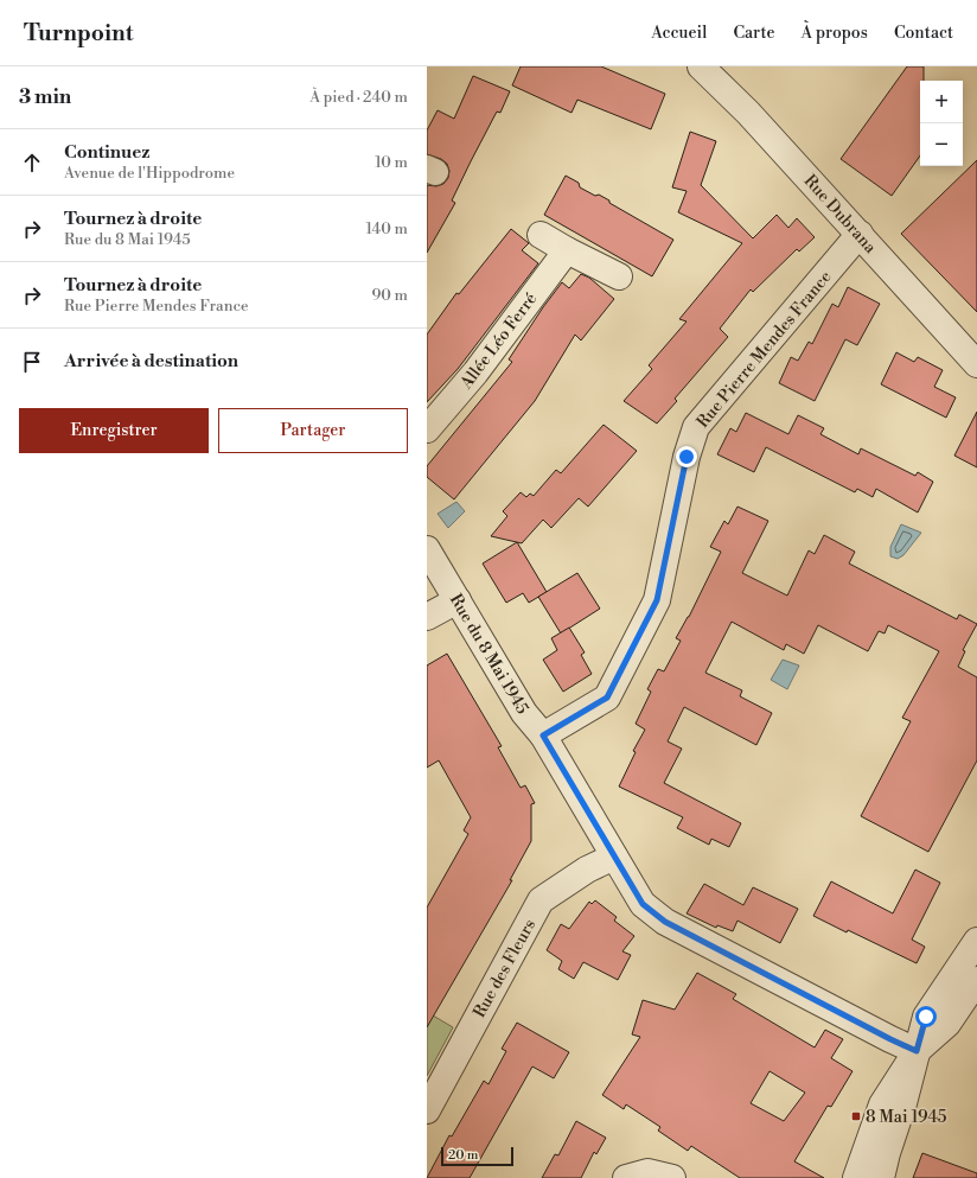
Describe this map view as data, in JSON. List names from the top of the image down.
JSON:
{
  "streets": {
    "street": [
      "Rue Dubrana",
      "Allée Léo Ferré",
      "Rue Pierre Mendes France",
      "Rue du 8 Mai 1945",
      "Rue des Fleurs"
    ]
  },
  "crossings": [
    ["Rue Dubrana", "Rue Pierre Mendes France"],
    ["Rue Pierre Mendes France", "Rue du 8 Mai 1945"],
    ["Rue du 8 Mai 1945", "Rue des Fleurs"]
  ],
  "places": {
    "transit": ["8 Mai 1945"]
  },
  "scale_bar": "20 m",
  "page": {
    "header": "Turnpoint",
    "nav": [
      "Accueil",
      "Carte",
      "À propos",
      "Contact"
    ],
    "heading": ["3 min", "À pied · 240 m"],
    "map_buttons": ["+", "−"],
    "list": [
      ["Continuez", "Avenue de l'Hippodrome", "10 m"],
      ["Tournez à droite", "Rue du 8 Mai 1945", "140 m"],
      ["Tournez à droite", "Rue Pierre Mendes France", "90 m"],
      "Arrivée à destination"
    ],
    "buttons": ["Enregistrer", "Partager"],
    "scale": "20 m"
  }
}
